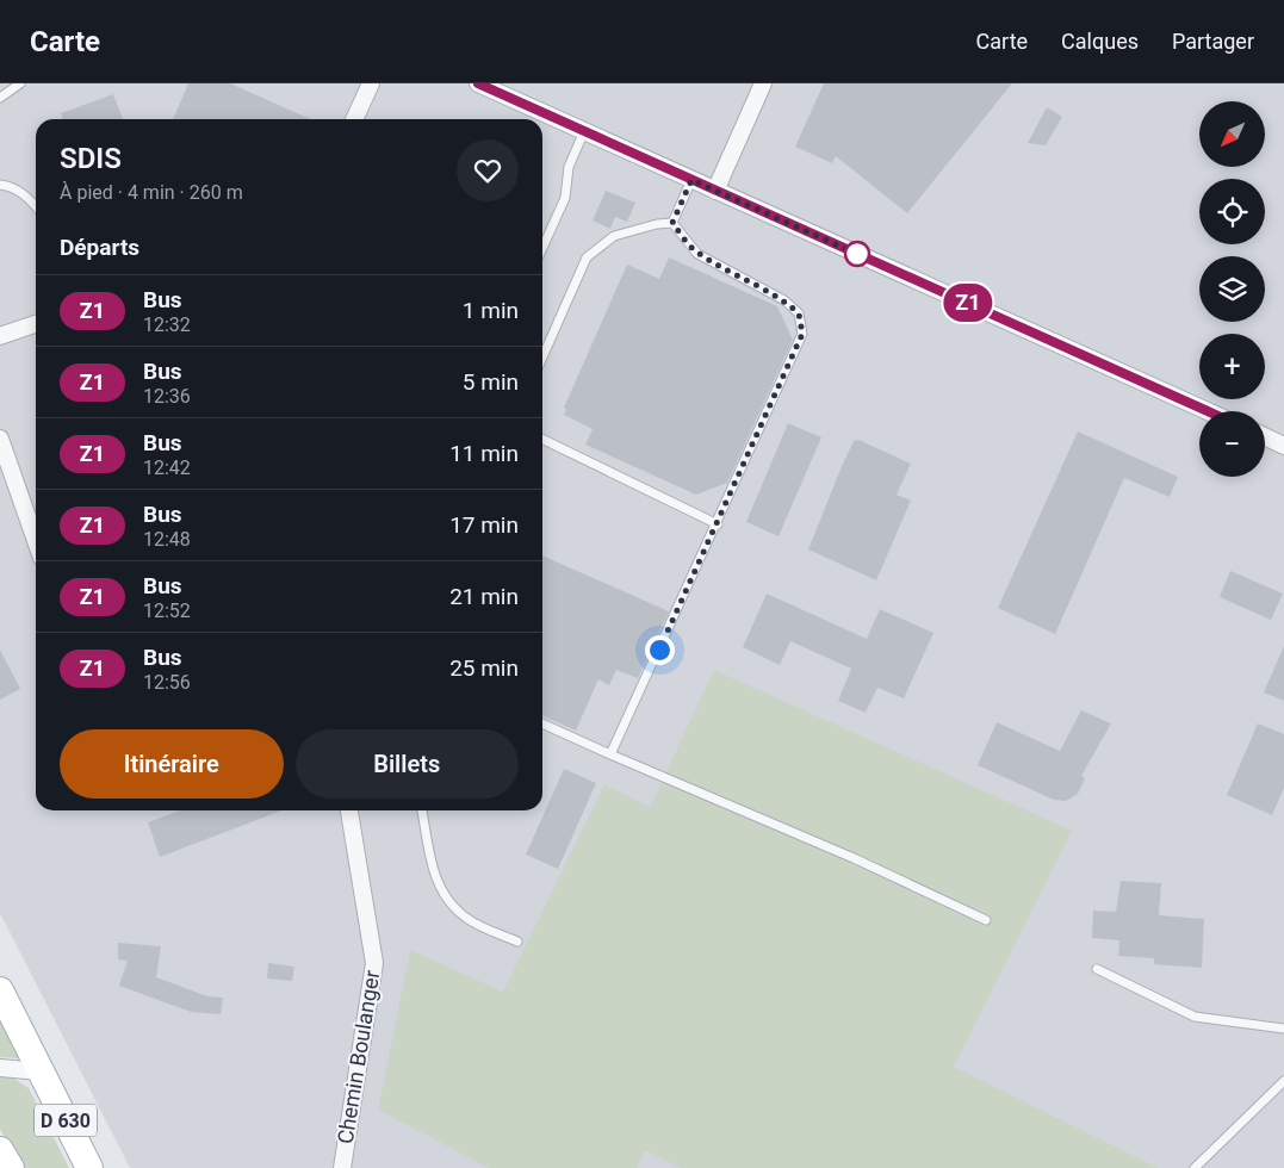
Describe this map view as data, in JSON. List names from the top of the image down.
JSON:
{
  "streets": {
    "main road": ["D 630"],
    "street": ["Chemin Boulanger"]
  },
  "lines": ["bus line Z1"],
  "north": "bottom left",
  "page": {
    "header": "Carte",
    "nav": ["Carte", "Calques", "Partager"],
    "on_map": "Z1",
    "map_buttons": ["+", "−"],
    "heading": [
      ["SDIS", "À pied · 4 min · 260 m"],
      "Départs"
    ],
    "list": [
      {
        "mark": "Z1",
        "name": "Bus",
        "note": "12:32",
        "value": "1 min"
      },
      {
        "mark": "Z1",
        "name": "Bus",
        "note": "12:36",
        "value": "5 min"
      },
      {
        "mark": "Z1",
        "name": "Bus",
        "note": "12:42",
        "value": "11 min"
      },
      {
        "mark": "Z1",
        "name": "Bus",
        "note": "12:48",
        "value": "17 min"
      },
      {
        "mark": "Z1",
        "name": "Bus",
        "note": "12:52",
        "value": "21 min"
      },
      {
        "mark": "Z1",
        "name": "Bus",
        "note": "12:56",
        "value": "25 min"
      }
    ],
    "buttons": ["Itinéraire", "Billets"]
  }
}
